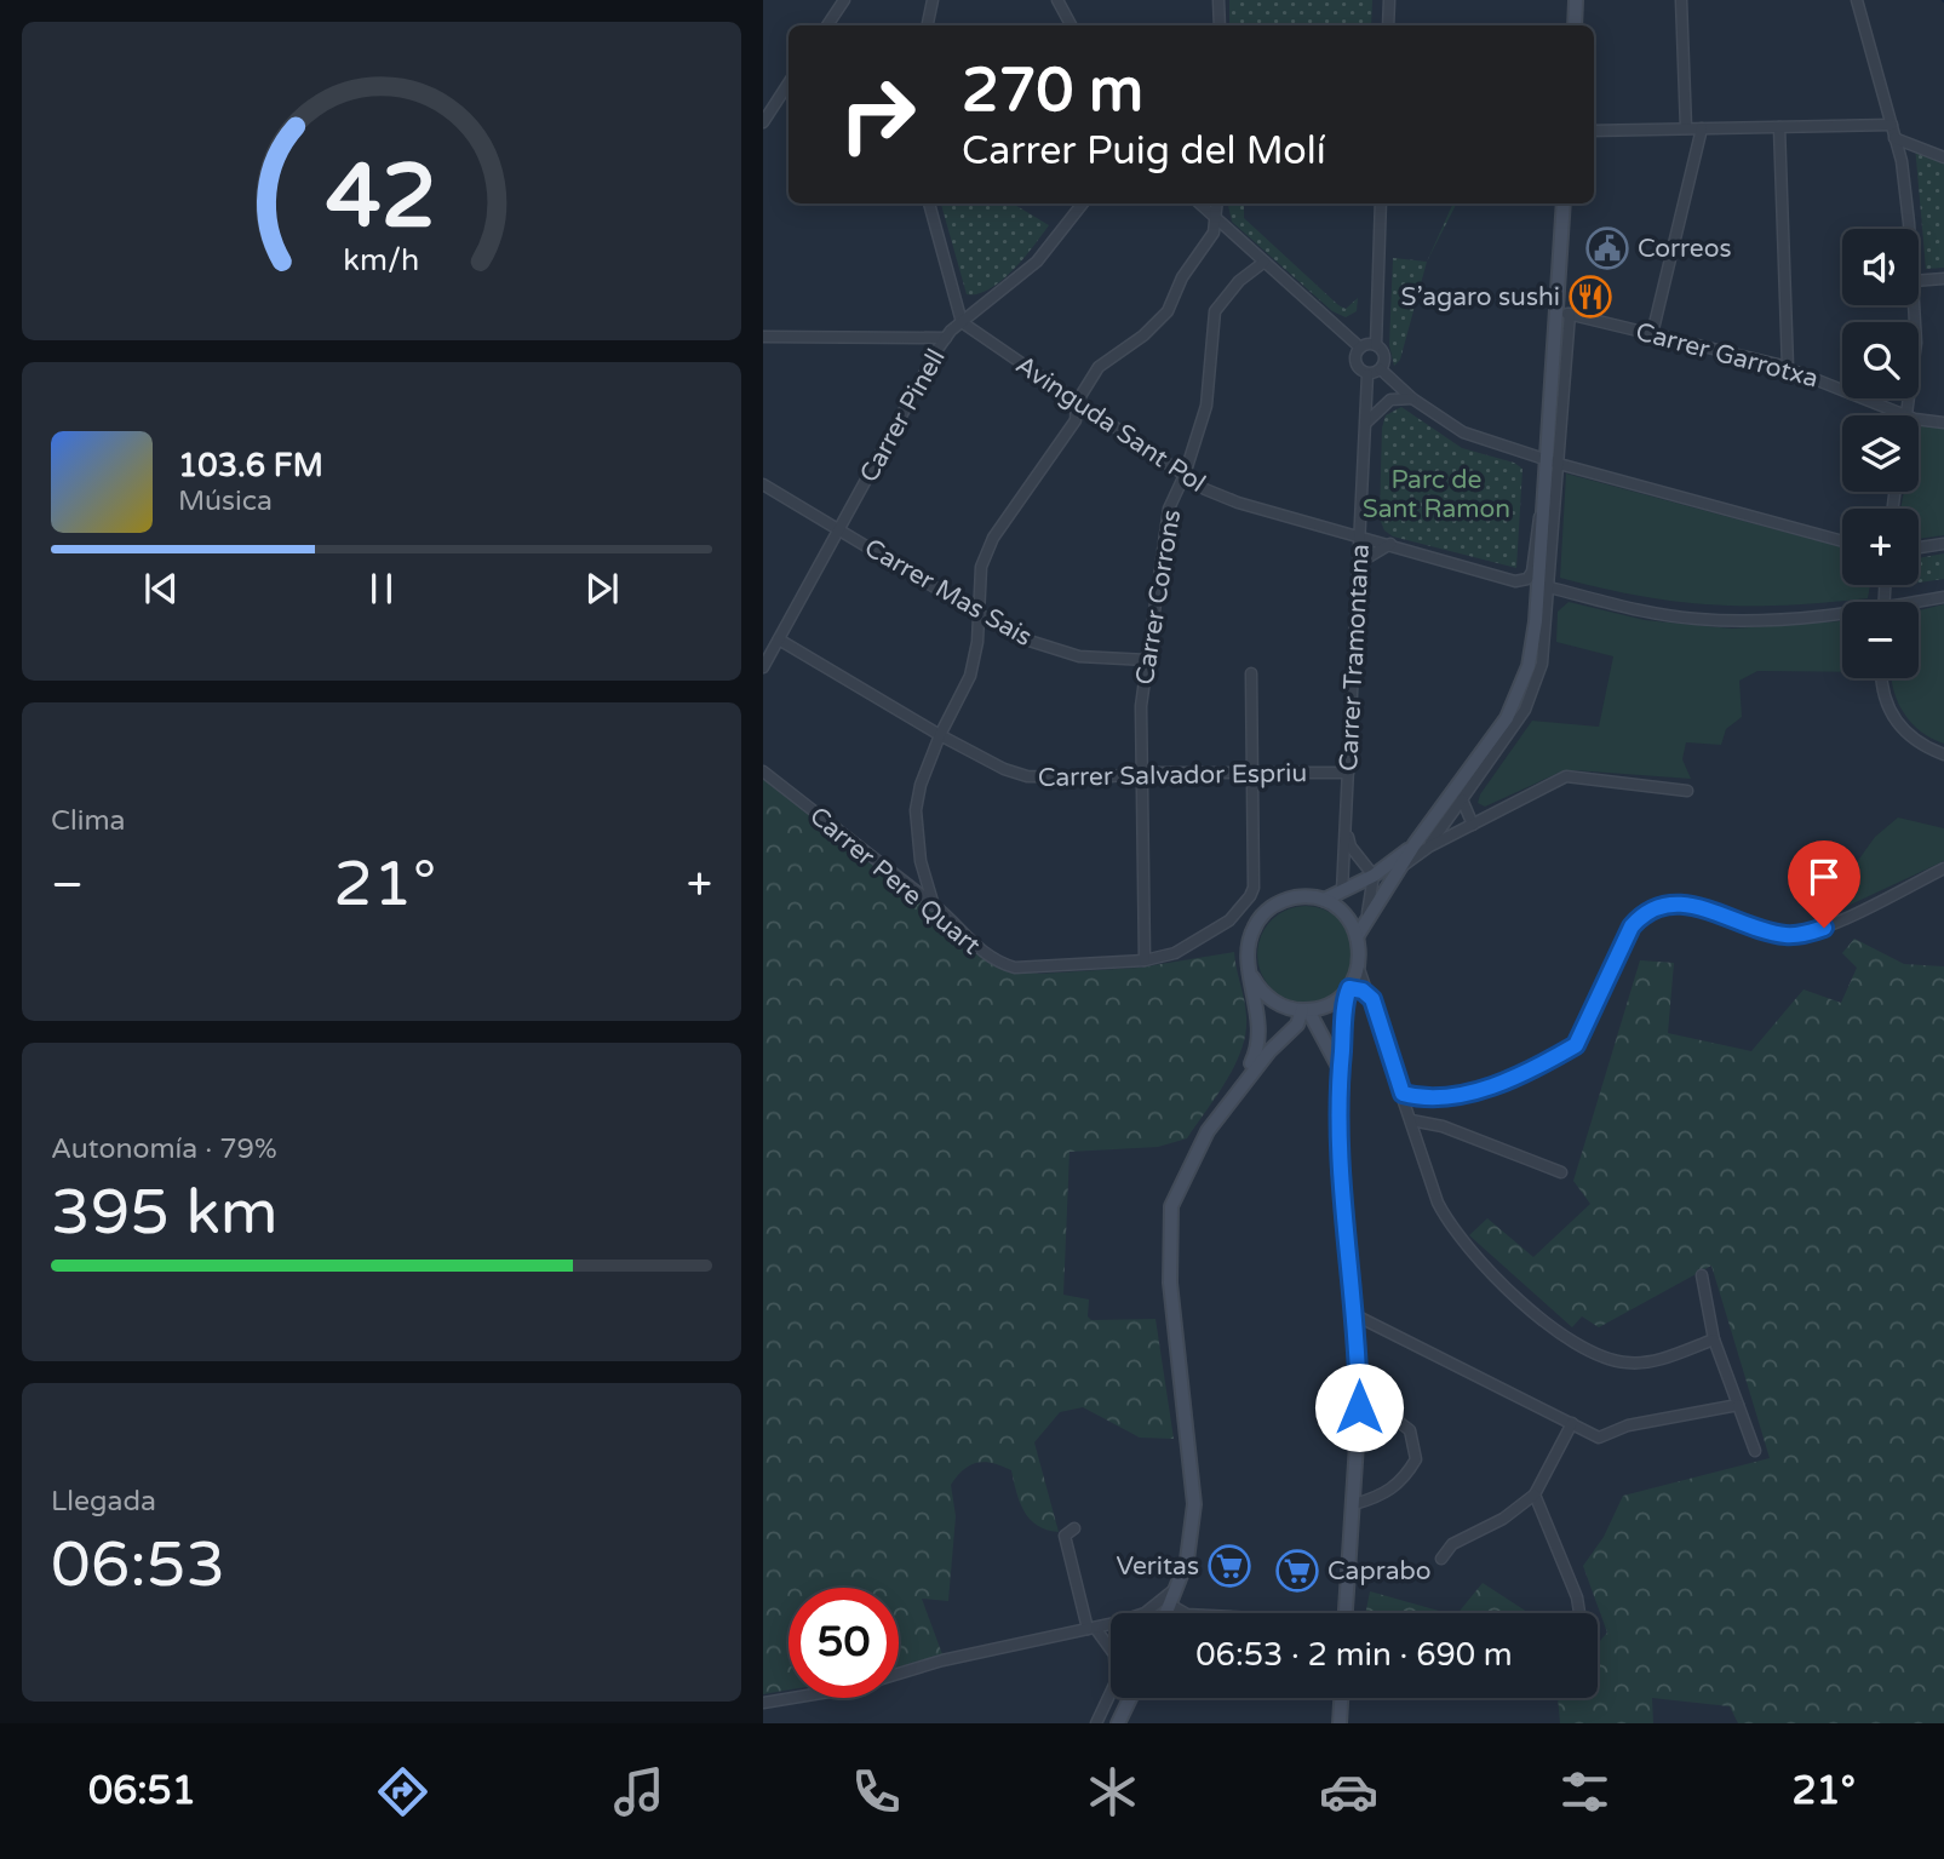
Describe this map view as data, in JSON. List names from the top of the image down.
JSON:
{
  "streets": {
    "street": [
      "Carrer Garrotxa",
      "Carrer Pinell",
      "Avinguda Sant Pol",
      "Carrer Mas Sais",
      "Carrer Corrons",
      "Carrer Tramontana",
      "Carrer Salvador Espriu",
      "Carrer Pere Quart"
    ]
  },
  "crossings": [
    ["Carrer Pinell", "Avinguda Sant Pol"],
    ["Carrer Pinell", "Carrer Mas Sais"],
    ["Carrer Pinell", "Carrer Salvador Espriu"],
    ["Avinguda Sant Pol", "Carrer Corrons"],
    ["Avinguda Sant Pol", "Carrer Tramontana"],
    ["Carrer Mas Sais", "Carrer Corrons"],
    ["Carrer Corrons", "Carrer Salvador Espriu"],
    ["Carrer Corrons", "Carrer Pere Quart"],
    ["Carrer Tramontana", "Carrer Salvador Espriu"],
    ["Carrer Salvador Espriu", "Carrer Pere Quart"]
  ],
  "parks": ["Parc de Sant Ramon"],
  "places": {
    "public building": ["Correos"],
    "restaurant": ["S’agaro sushi"],
    "supermarket": ["Veritas", "Caprabo"]
  },
  "page": {
    "turn": ["270 m", "Carrer Puig del Molí"],
    "map_buttons": ["+", "−"],
    "song": ["103.6 FM", "Música"],
    "tile": [
      "Clima",
      ["Autonomía · 79%", "395 km"],
      ["Llegada", "06:53"]
    ],
    "heat": ["−", "21°", "+"],
    "limit": "50",
    "trip": "06:53 · 2 min · 690 m",
    "tabs": ["06:51", "21°"],
    "gauge": ["42", "km/h"]
  }
}
